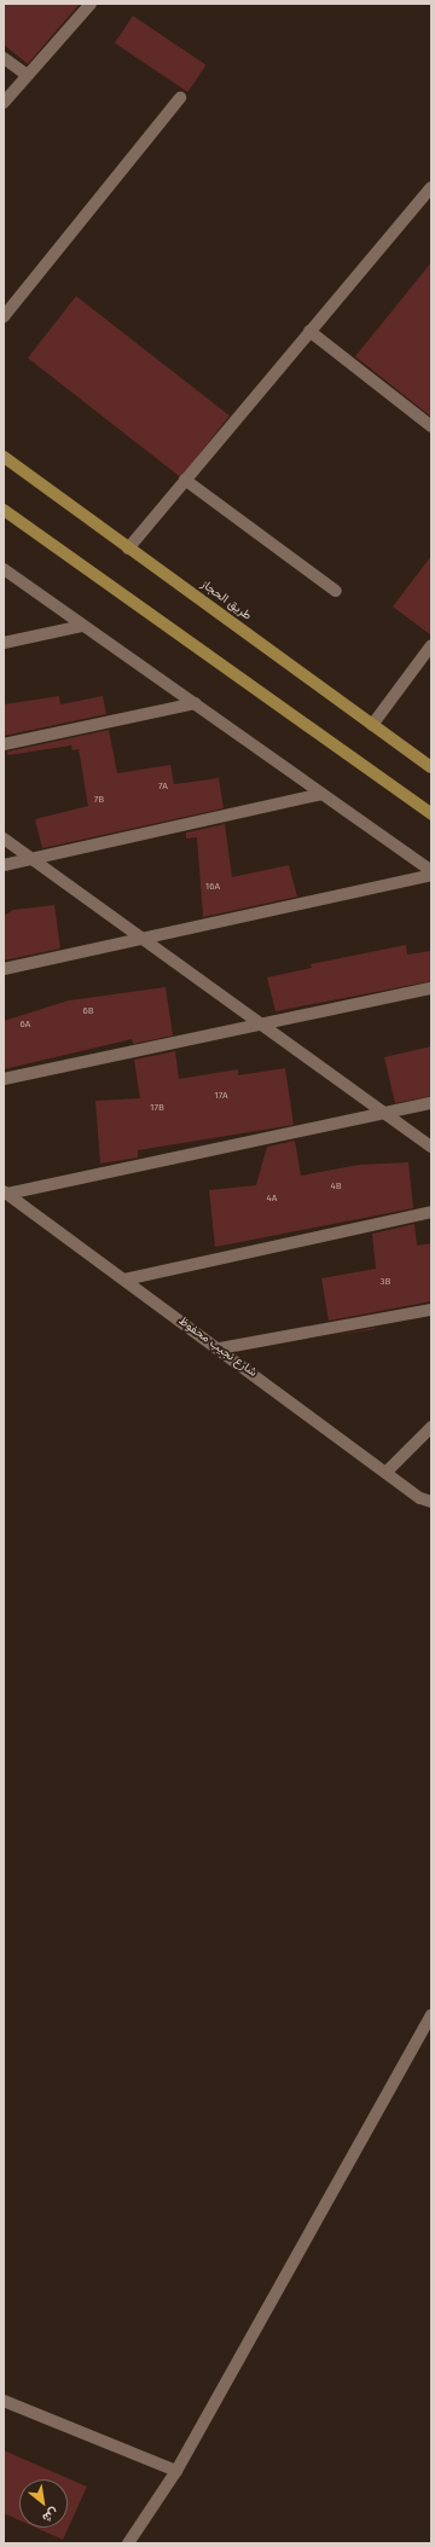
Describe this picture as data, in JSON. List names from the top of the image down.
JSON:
{
  "streets": {
    "main road": ["طريق الحجاز"],
    "street": ["شارع نجيب محفوظ"]
  },
  "house_numbers": [
    "7A",
    "7B",
    "16A",
    "6B",
    "6A",
    "17A",
    "17B",
    "4B",
    "4A",
    "3B"
  ],
  "north": "bottom right"
}
